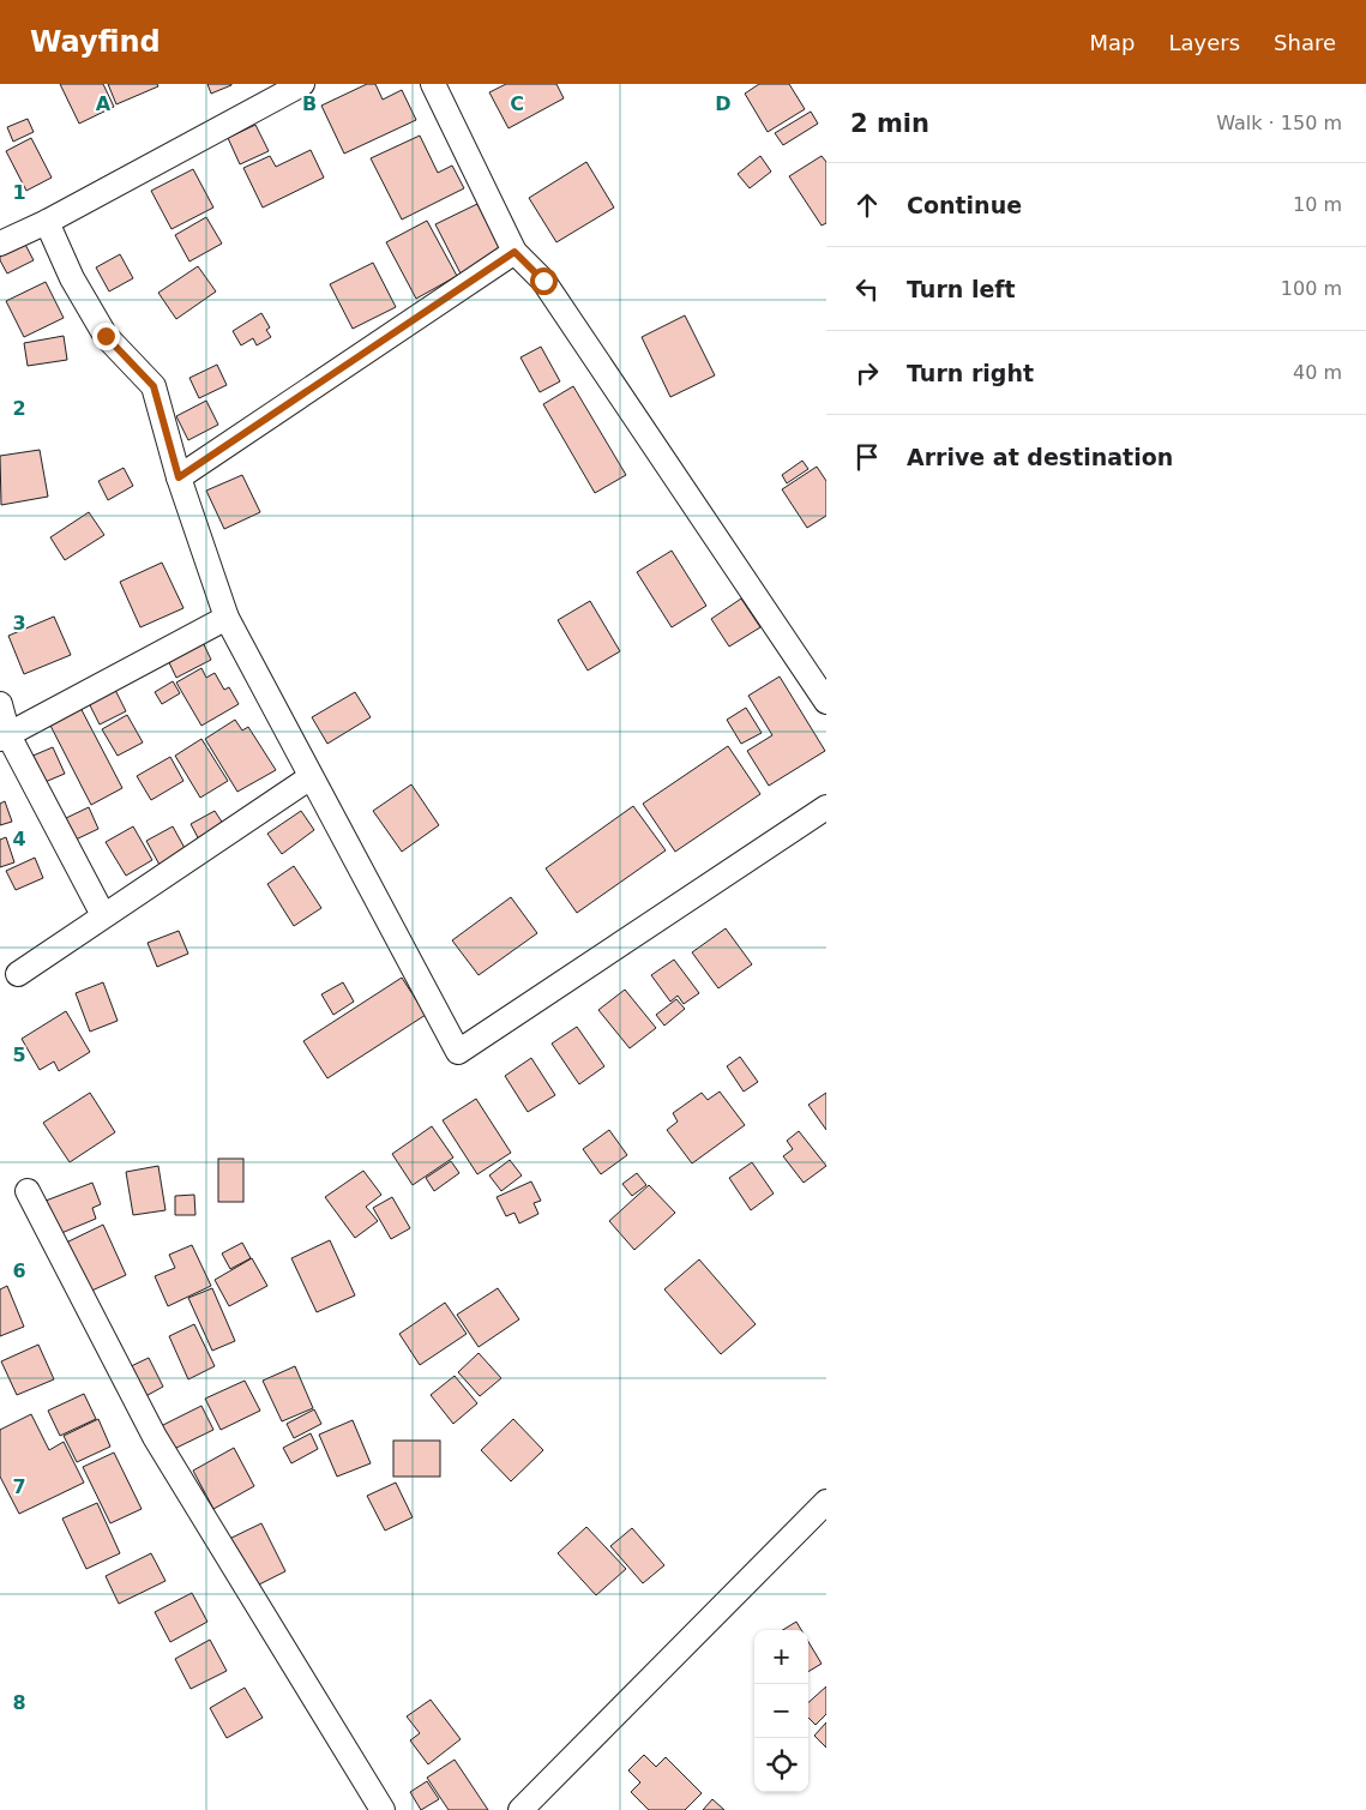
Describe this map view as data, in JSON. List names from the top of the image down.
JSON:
{
  "page": {
    "header": "Wayfind",
    "nav": ["Map", "Layers", "Share"],
    "heading": ["2 min", "Walk · 150 m"],
    "list": [
      ["Continue", "10 m"],
      ["Turn left", "100 m"],
      ["Turn right", "40 m"],
      "Arrive at destination"
    ],
    "map_buttons": ["+", "−"]
  },
  "grid": {
    "columns": [
      "A",
      "B",
      "C",
      "D"
    ],
    "rows": [
      "1",
      "2",
      "3",
      "4",
      "5",
      "6",
      "7",
      "8"
    ]
  }
}
